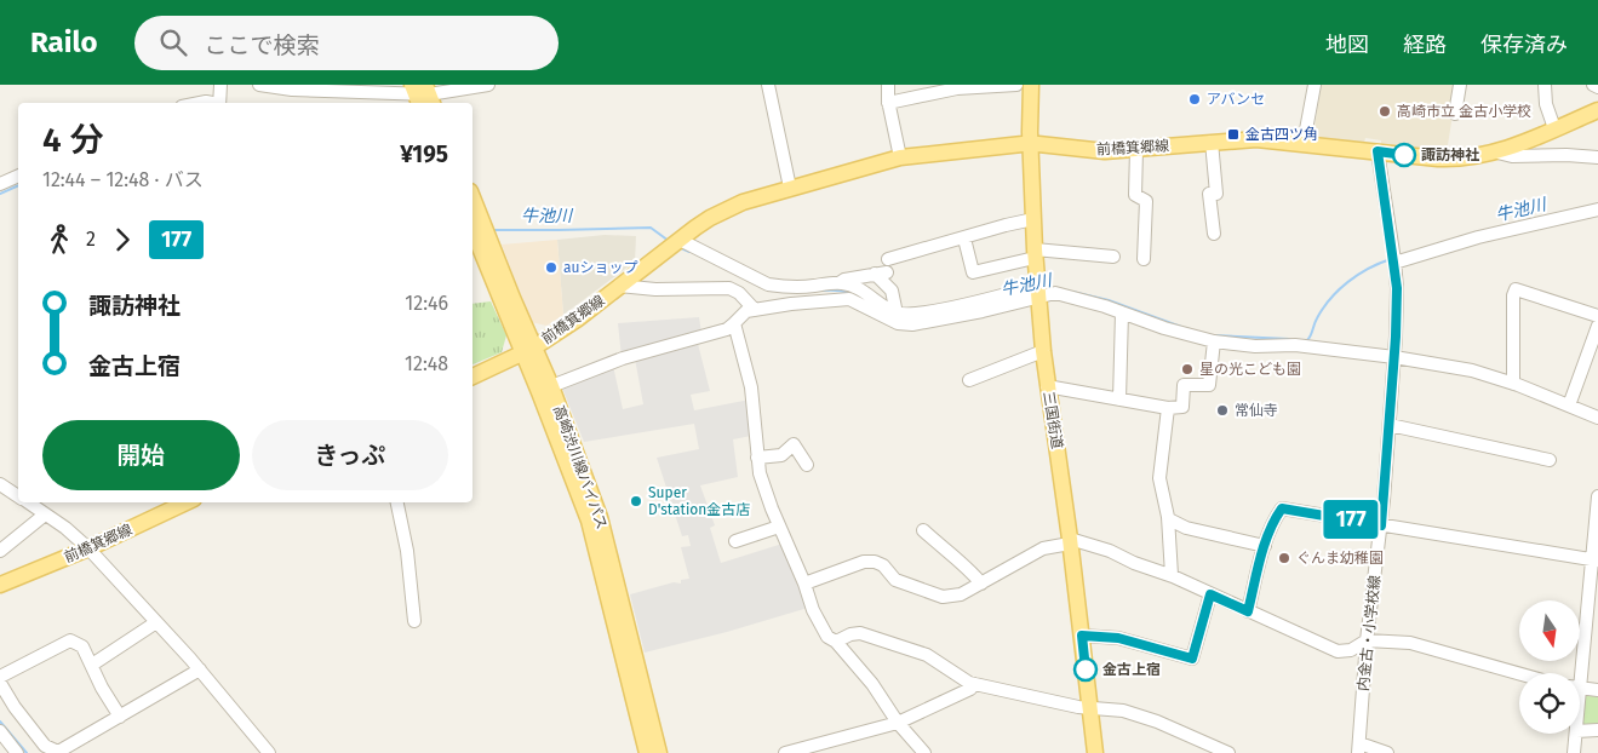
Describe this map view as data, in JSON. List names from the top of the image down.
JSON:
{
  "streets": {
    "main road": ["前橋箕郷線", "三国街道", "高崎渋川線バイパス"],
    "street": ["内金古・小学校線"]
  },
  "crossings": [
    ["前橋箕郷線", "三国街道"],
    ["前橋箕郷線", "高崎渋川線バイパス"],
    ["前橋箕郷線", "内金古・小学校線"]
  ],
  "water": ["牛池川"],
  "places": {
    "other": [
      "アバンセ",
      "高崎市立 金古小学校",
      "諏訪神社",
      "auショップ",
      "星の光こども園",
      "常仙寺",
      "Super D'station金古店",
      "ぐんま幼稚園",
      "金古上宿"
    ],
    "transit": ["金古四ツ角"]
  },
  "lines": ["bus line 177"],
  "north": "bottom",
  "page": {
    "header": "Railo",
    "search": "ここで検索",
    "nav": ["地図", "経路", "保存済み"],
    "on_map": "177",
    "heading": ["4 分", "12:44 – 12:48 · バス", "¥195"],
    "legs": ["2", "177"],
    "list": [
      {
        "name": "諏訪神社",
        "value": "12:46"
      },
      {
        "name": "金古上宿",
        "value": "12:48"
      }
    ],
    "buttons": ["開始", "きっぷ"]
  }
}
